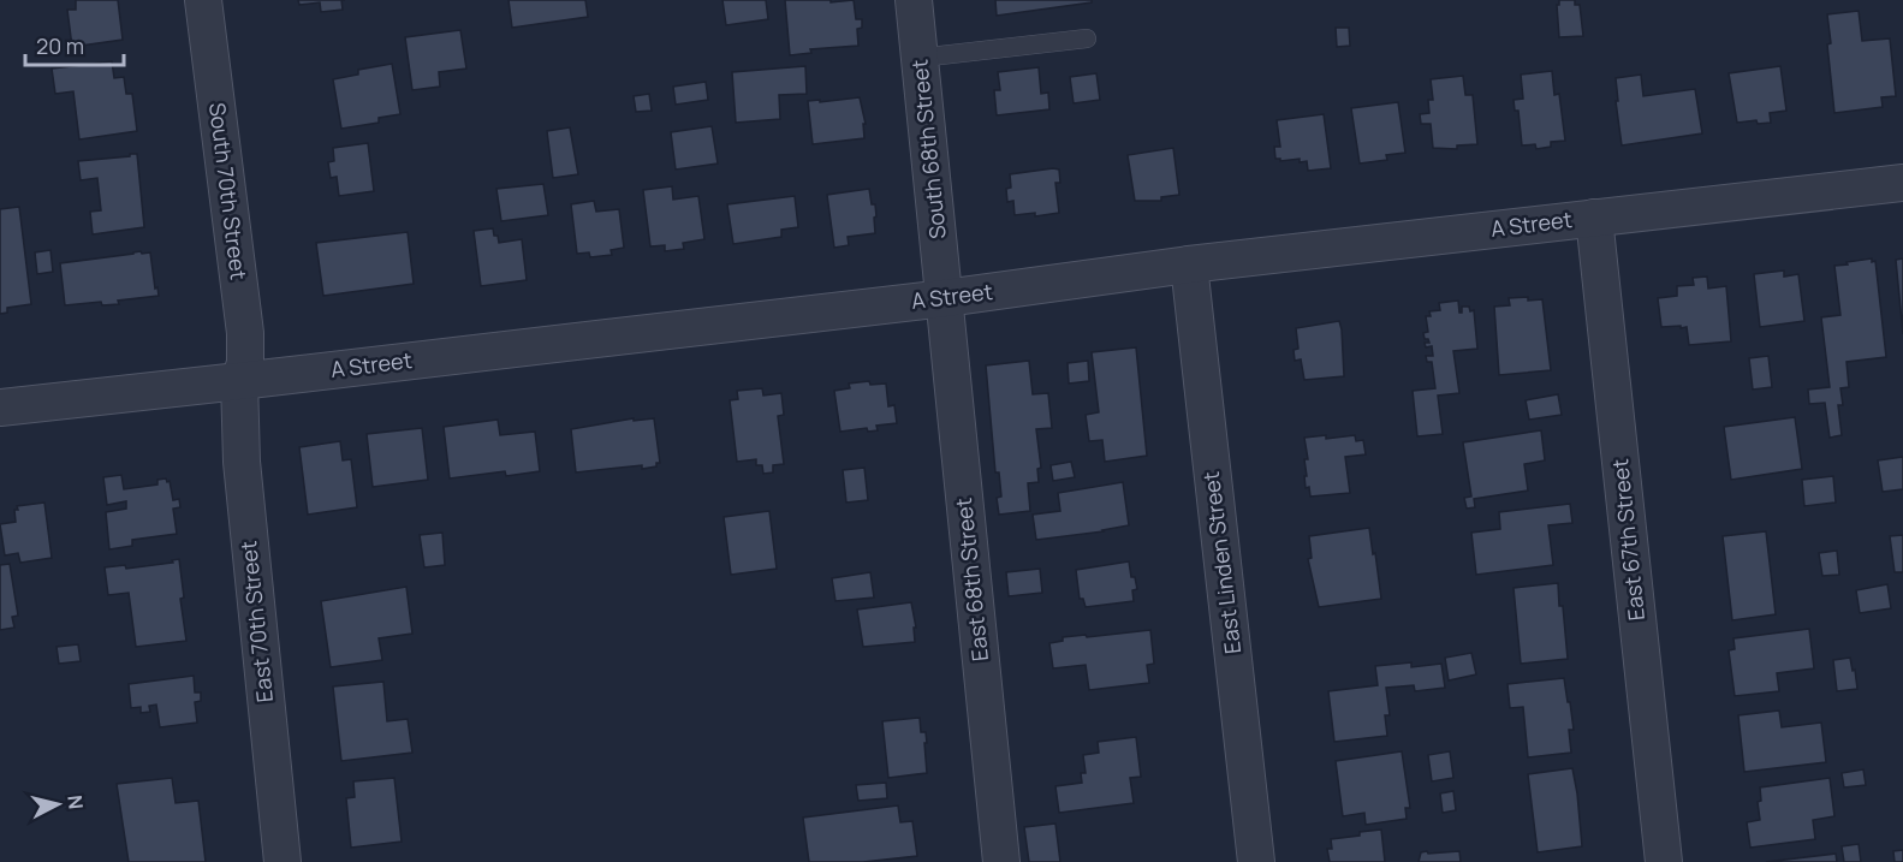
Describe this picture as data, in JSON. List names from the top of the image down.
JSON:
{
  "streets": {
    "street": [
      "South 68th Street",
      "South 70th Street",
      "A Street",
      "East 67th Street",
      "East Linden Street",
      "East 68th Street",
      "East 70th Street"
    ]
  },
  "crossings": [
    ["South 68th Street", "A Street"],
    ["South 68th Street", "East 68th Street"],
    ["South 70th Street", "A Street"],
    ["South 70th Street", "East 70th Street"],
    ["A Street", "East 67th Street"],
    ["A Street", "East Linden Street"],
    ["A Street", "East 68th Street"],
    ["A Street", "East 70th Street"]
  ],
  "scale_bar": "20 m",
  "north": "right"
}
